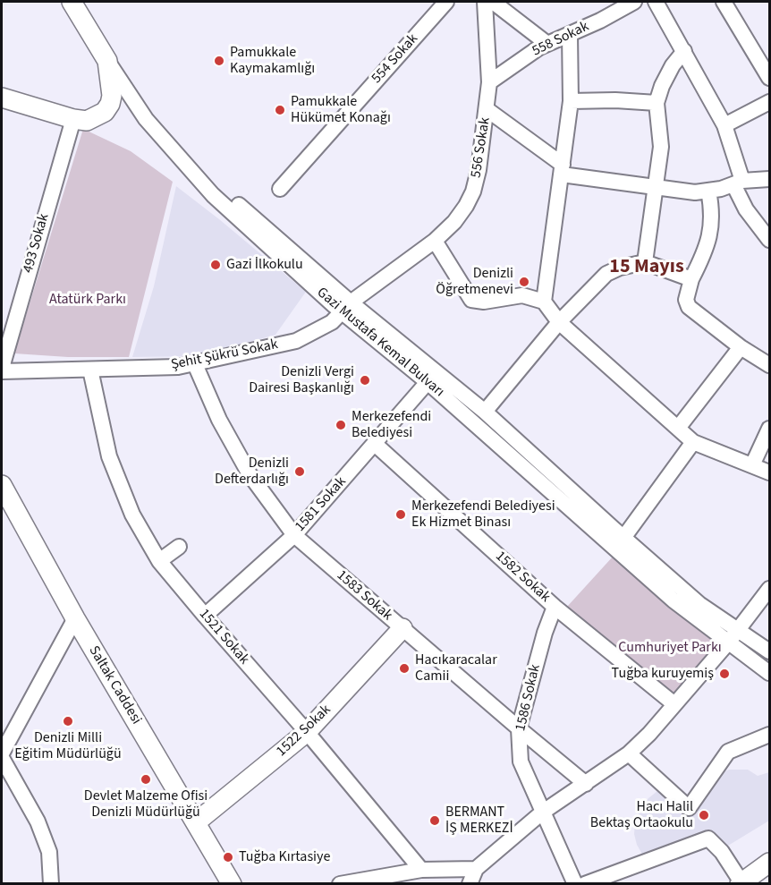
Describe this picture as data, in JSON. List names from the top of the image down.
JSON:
{
  "streets": {
    "main road": ["Saltak Caddesi", "1522 Sokak"],
    "street": [
      "558 Sokak",
      "554 Sokak",
      "556 Sokak",
      "493 Sokak",
      "Gazi Mustafa Kemal Bulvarı",
      "Şehit Şükrü Sokak",
      "1581 Sokak",
      "1582 Sokak",
      "1583 Sokak",
      "1521 Sokak",
      "1586 Sokak"
    ]
  },
  "crossings": [
    ["558 Sokak", "556 Sokak"],
    ["556 Sokak", "Gazi Mustafa Kemal Bulvarı"],
    ["556 Sokak", "Şehit Şükrü Sokak"],
    ["493 Sokak", "Şehit Şükrü Sokak"],
    ["Gazi Mustafa Kemal Bulvarı", "Şehit Şükrü Sokak"],
    ["Gazi Mustafa Kemal Bulvarı", "1581 Sokak"],
    ["Şehit Şükrü Sokak", "1583 Sokak"],
    ["Şehit Şükrü Sokak", "1521 Sokak"],
    ["1581 Sokak", "1582 Sokak"],
    ["1581 Sokak", "1583 Sokak"],
    ["1581 Sokak", "1521 Sokak"],
    ["1582 Sokak", "1586 Sokak"],
    ["1583 Sokak", "1586 Sokak"],
    ["1583 Sokak", "1522 Sokak"],
    ["1521 Sokak", "1522 Sokak"],
    ["Saltak Caddesi", "1522 Sokak"]
  ],
  "districts": ["15 Mayıs"],
  "parks": ["Atatürk Parkı", "Cumhuriyet Parkı"],
  "places": [
    "Pamukkale Kaymakamlığı",
    "Pamukkale Hükümet Konağı",
    "Gazi İlkokulu",
    "Denizli Öğretmenevi",
    "Denizli Vergi Dairesi Başkanlığı",
    "Merkezefendi Belediyesi",
    "Denizli Defterdarlığı",
    "Merkezefendi Belediyesi Ek Hizmet Binası",
    "Hacıkaracalar Camii",
    "Tuğba kuruyemiş",
    "Denizli Milli Eğitim Müdürlüğü",
    "Devlet Malzeme Ofisi Denizli Müdürlüğü",
    "Hacı Halil Bektaş Ortaokulu",
    "BERMANT İŞ MERKEZİ",
    "Tuğba Kırtasiye"
  ]
}
